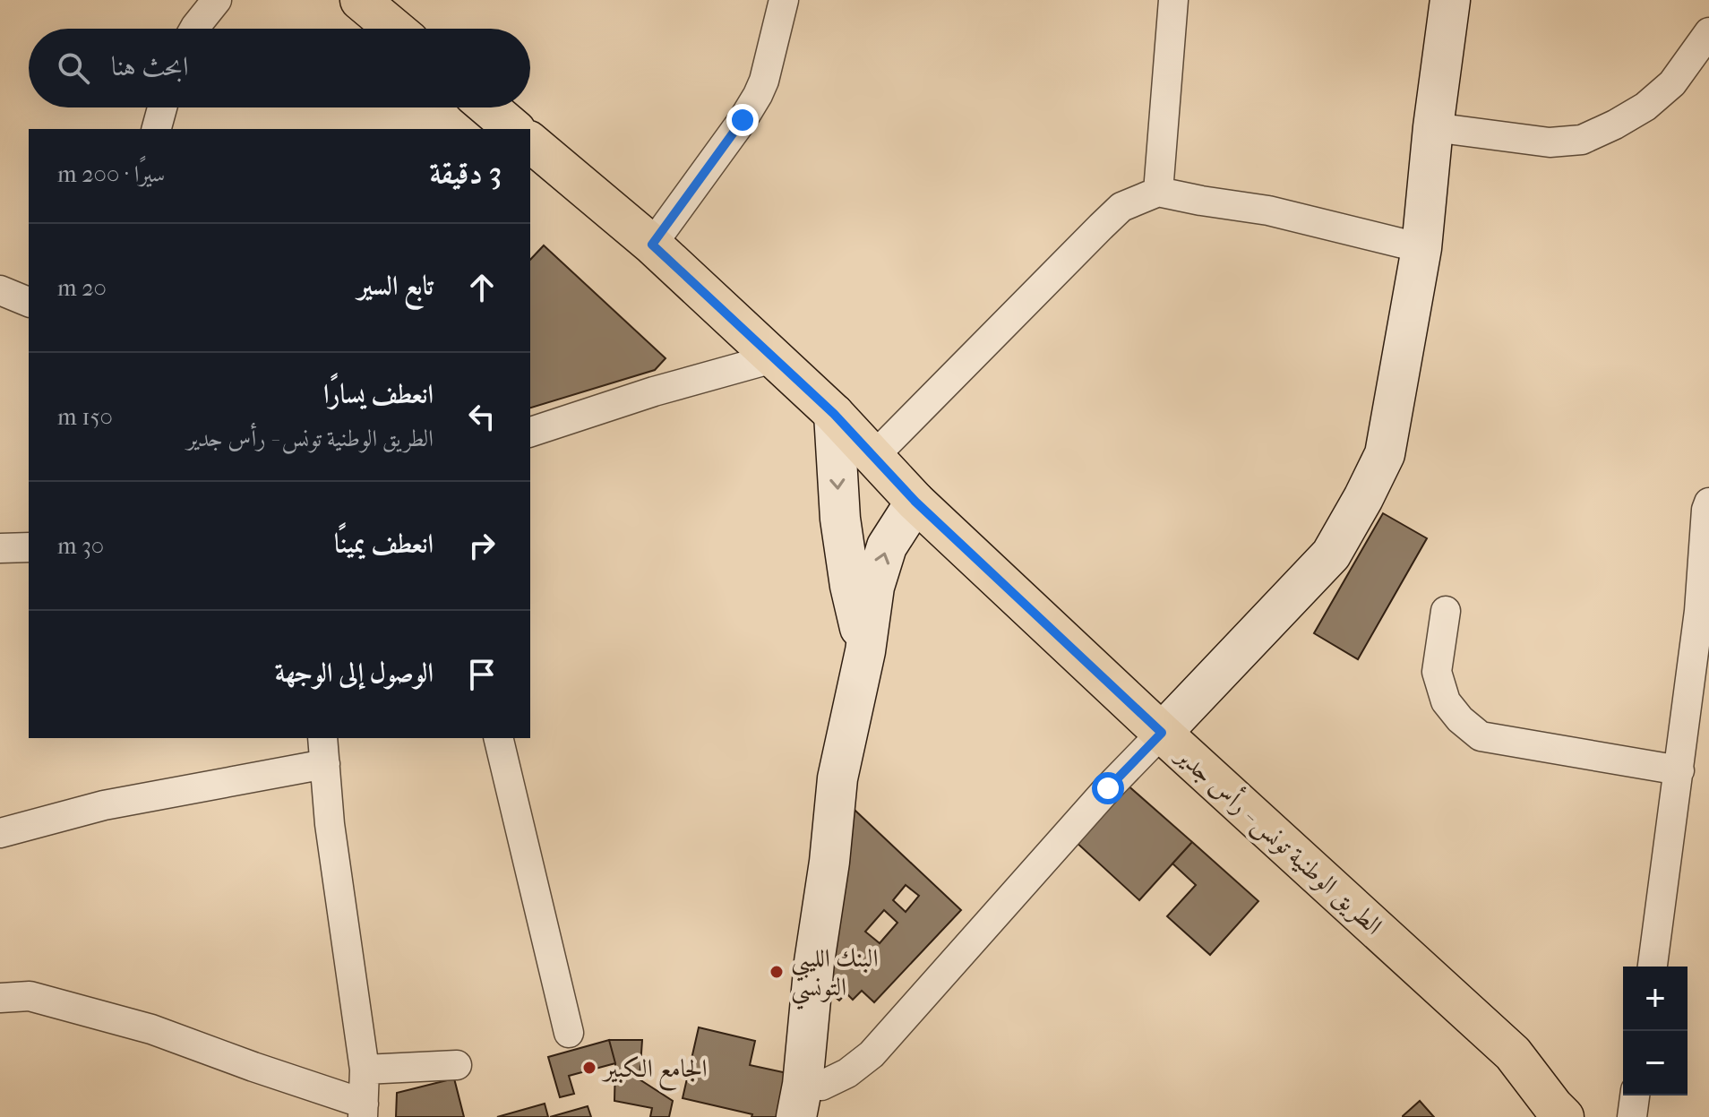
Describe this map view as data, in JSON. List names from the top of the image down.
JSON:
{
  "streets": {
    "main road": ["الطريق الوطنية تونس - رأس جدير"]
  },
  "places": ["البنك الليبي التونسي", "الجامع الكبير"],
  "page": {
    "search": "ابحث هنا",
    "heading": ["3 دقيقة", "سيرًا · 200 m"],
    "list": [
      ["تابع السير", "20 m"],
      ["انعطف يسارًا", "الطريق الوطنية تونس - رأس جدير", "150 m"],
      ["انعطف يمينًا", "30 m"],
      "الوصول إلى الوجهة"
    ],
    "map_buttons": ["+", "−"]
  }
}
